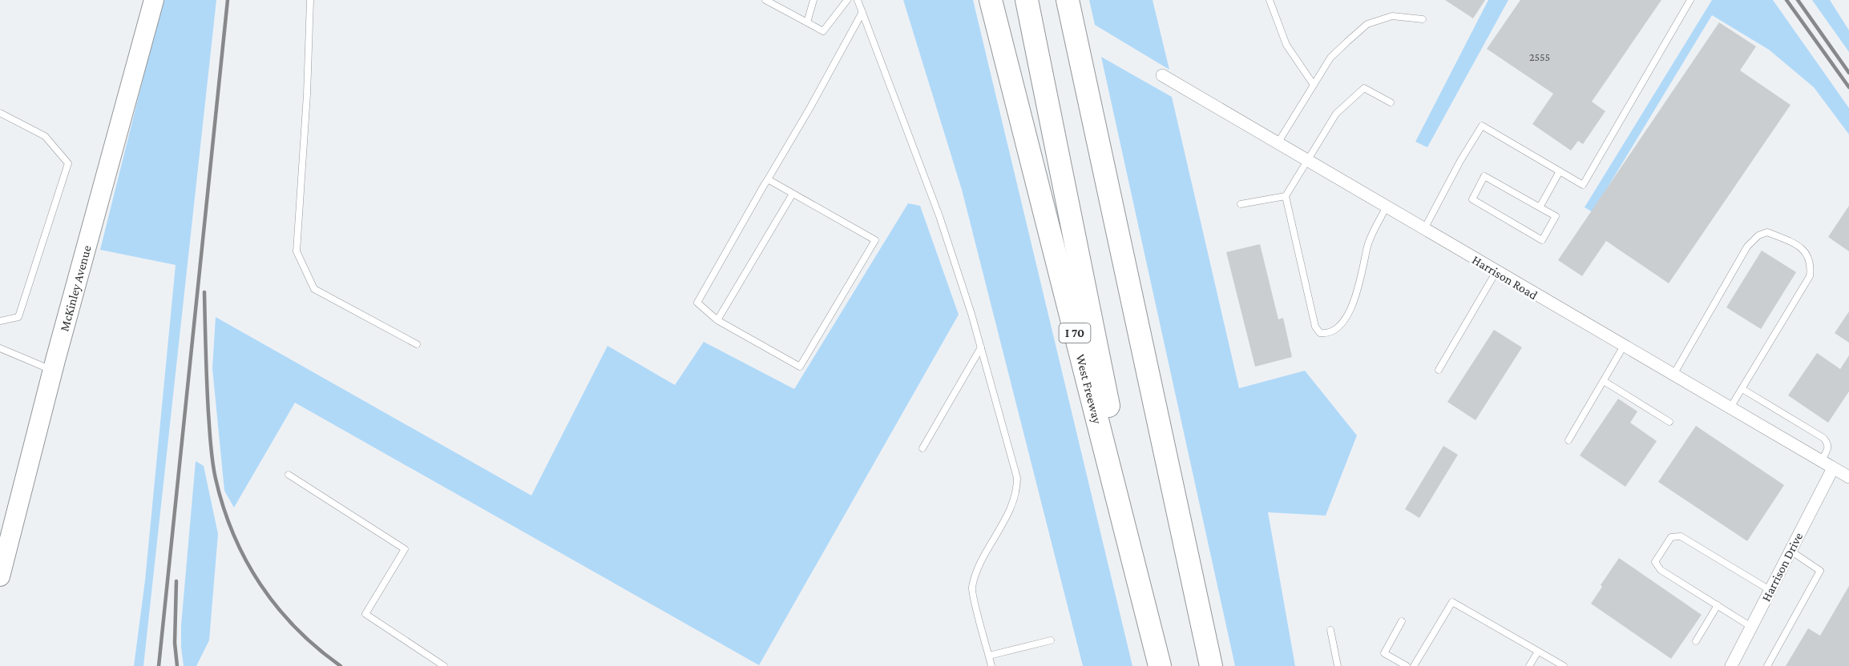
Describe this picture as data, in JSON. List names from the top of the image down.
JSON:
{
  "streets": {
    "highway": ["I 70", "West Freeway"],
    "main road": ["McKinley Avenue"],
    "street": ["Harrison Road", "Harrison Drive"]
  },
  "crossings": [
    ["Harrison Road", "Harrison Drive"]
  ],
  "house_numbers": ["2555"]
}
